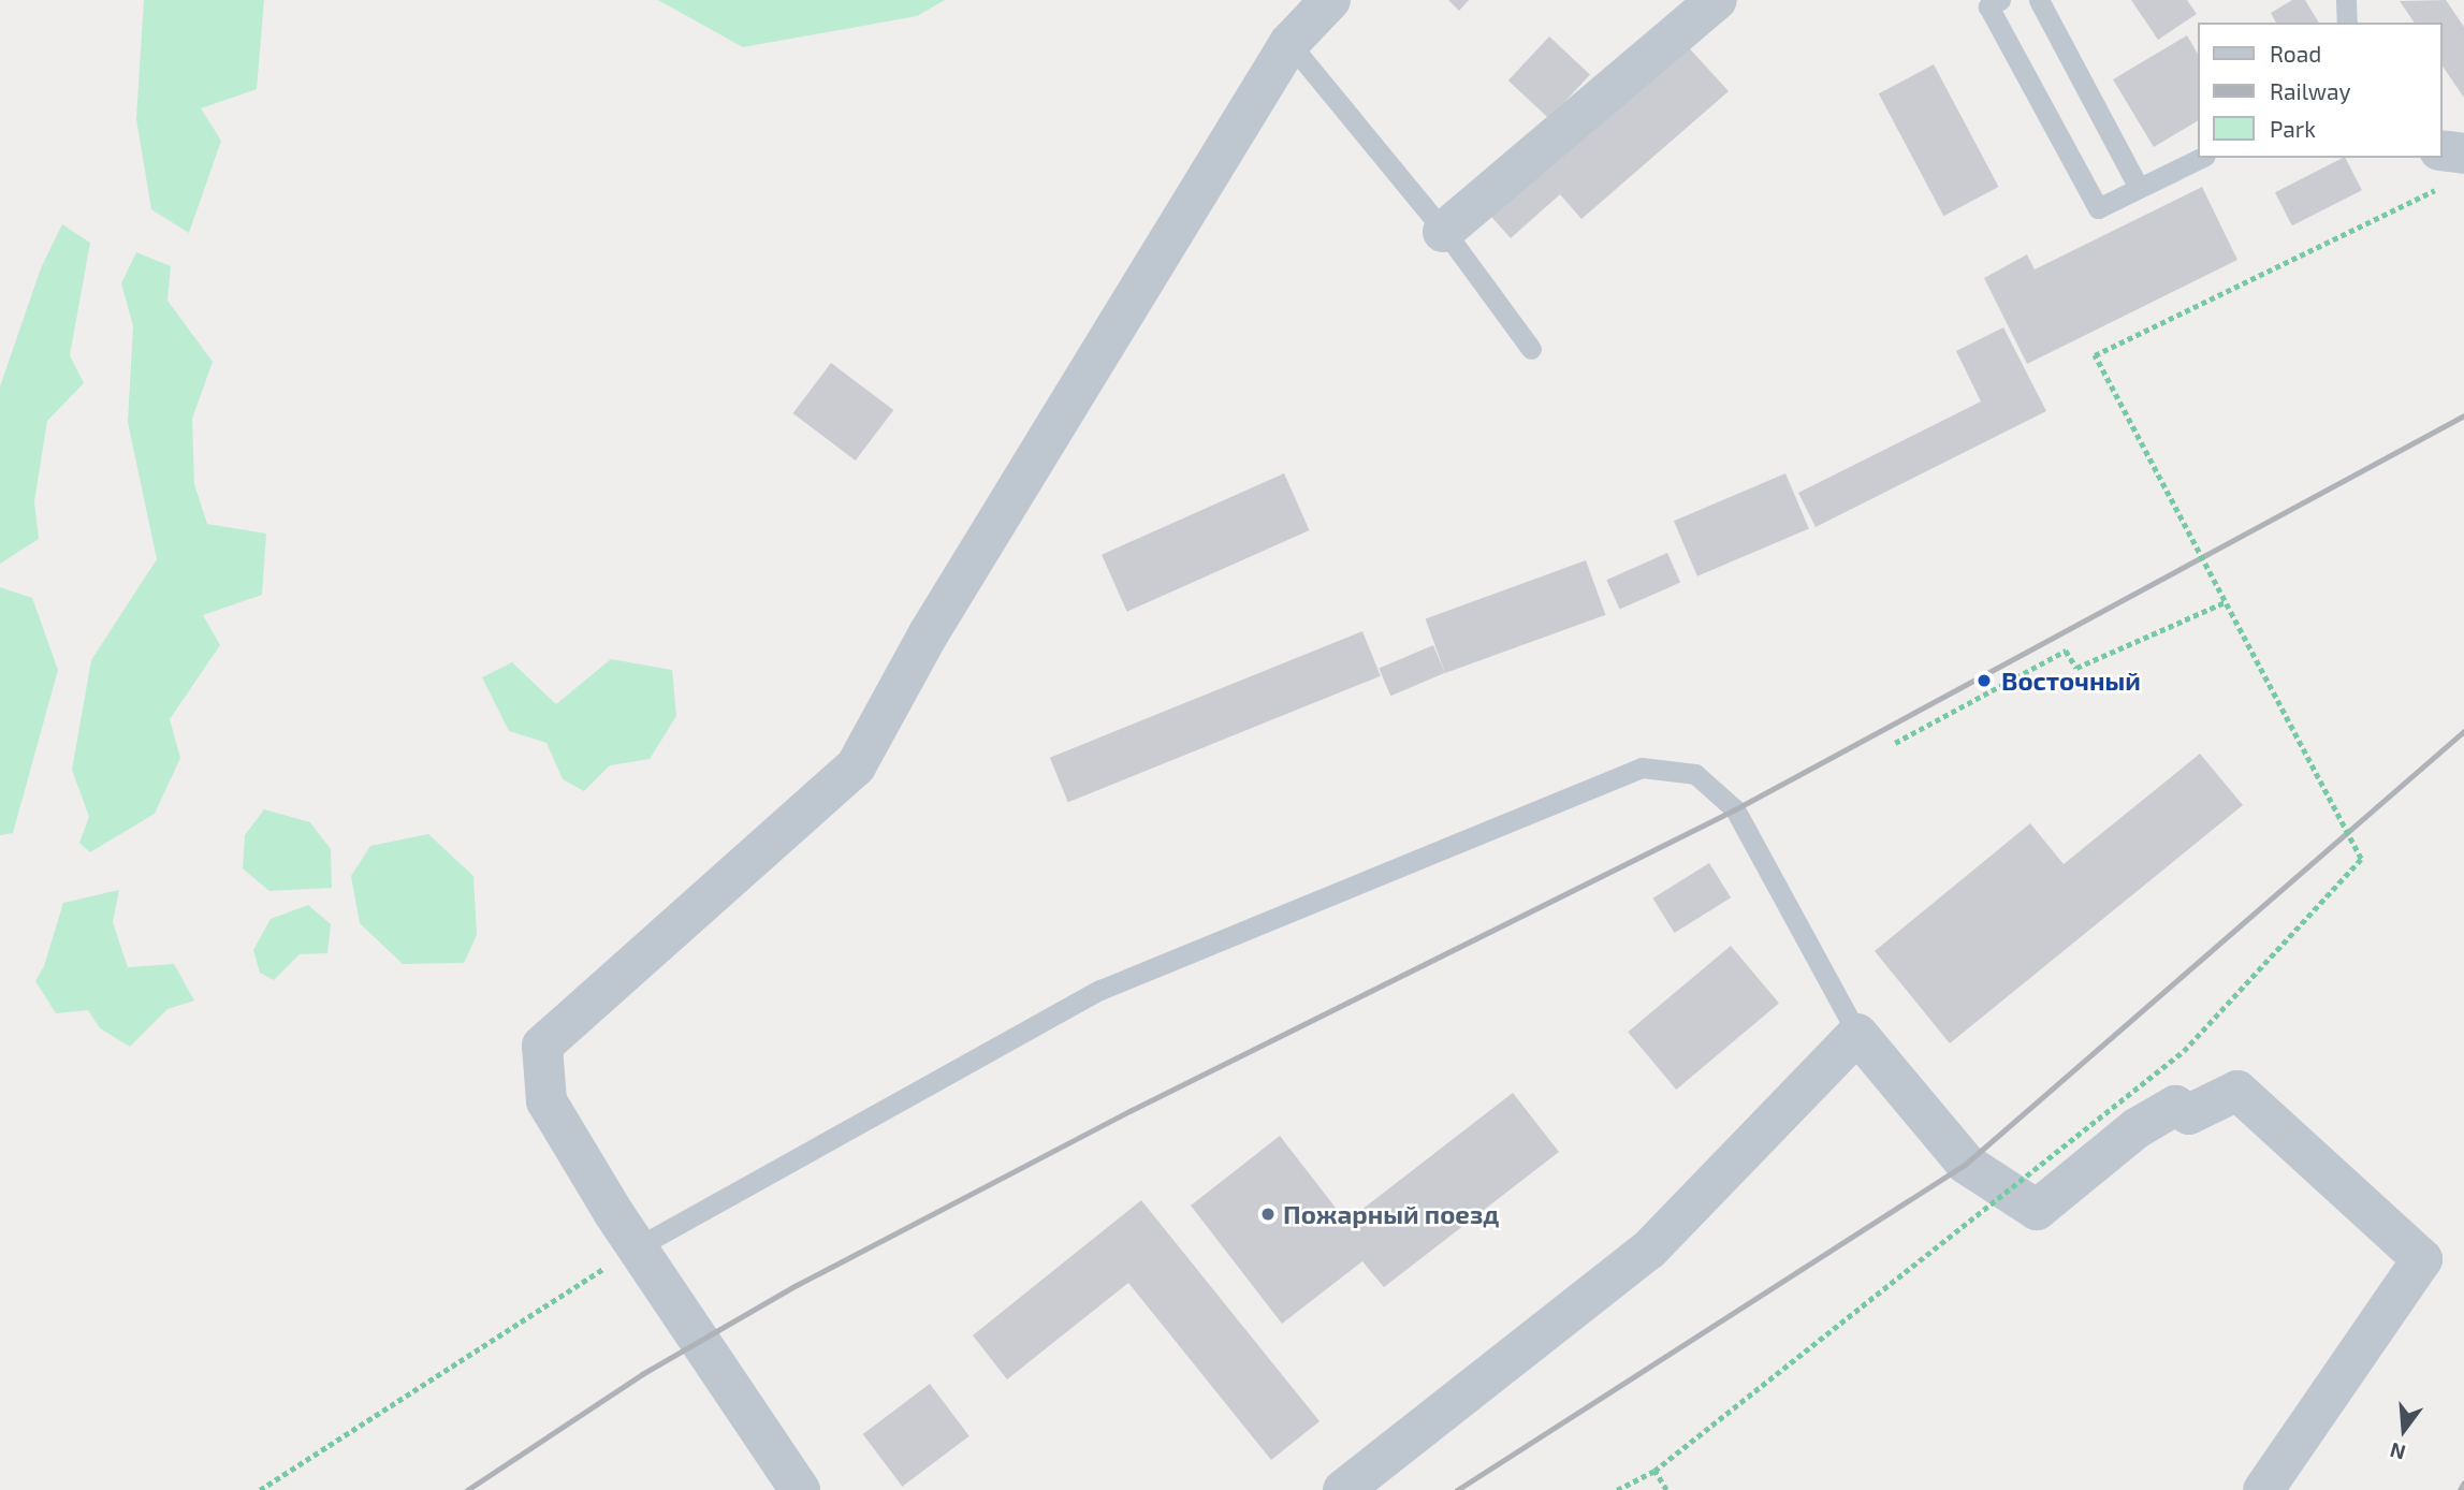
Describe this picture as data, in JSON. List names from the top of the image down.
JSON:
{
  "places": ["Восточный", "Пожарный поезд"],
  "legend": ["Road", "Railway", "Park"],
  "north": "bottom"
}
